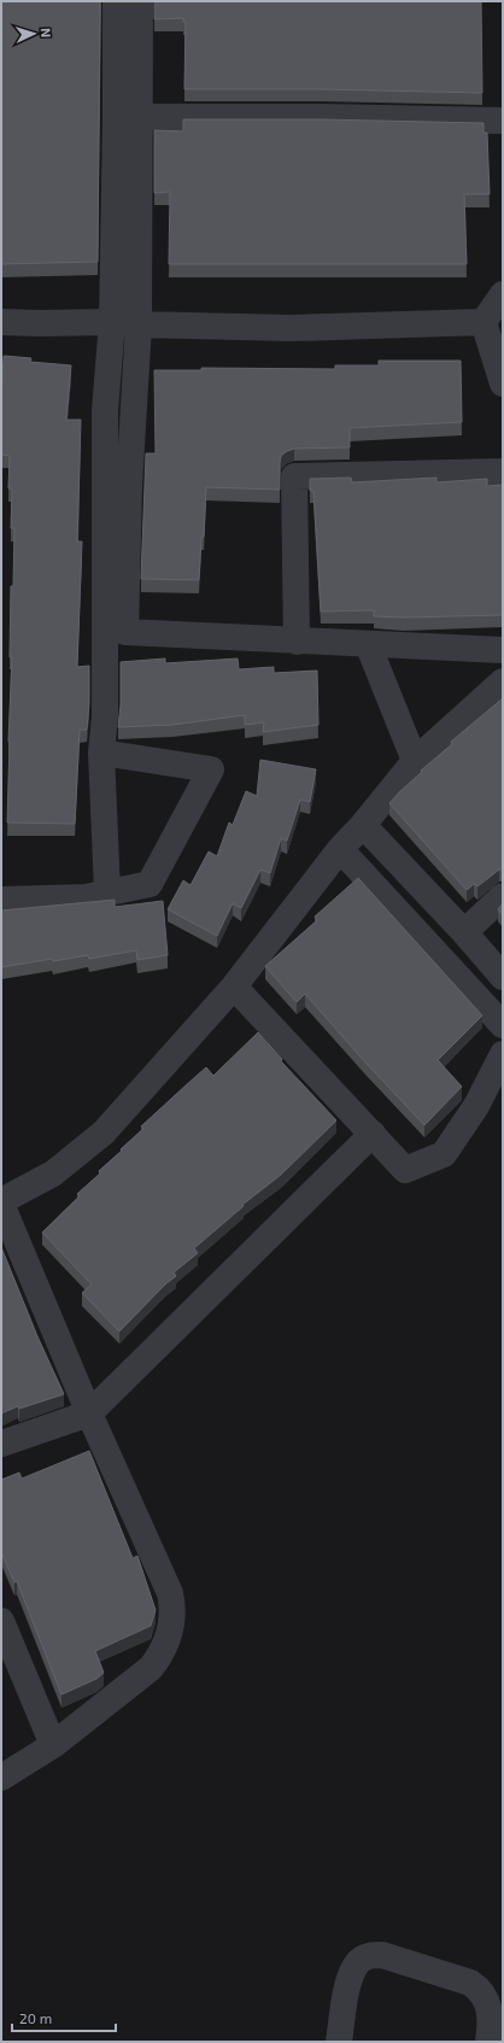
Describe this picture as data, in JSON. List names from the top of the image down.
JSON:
{
  "scale_bar": "20 m",
  "north": "right"
}
